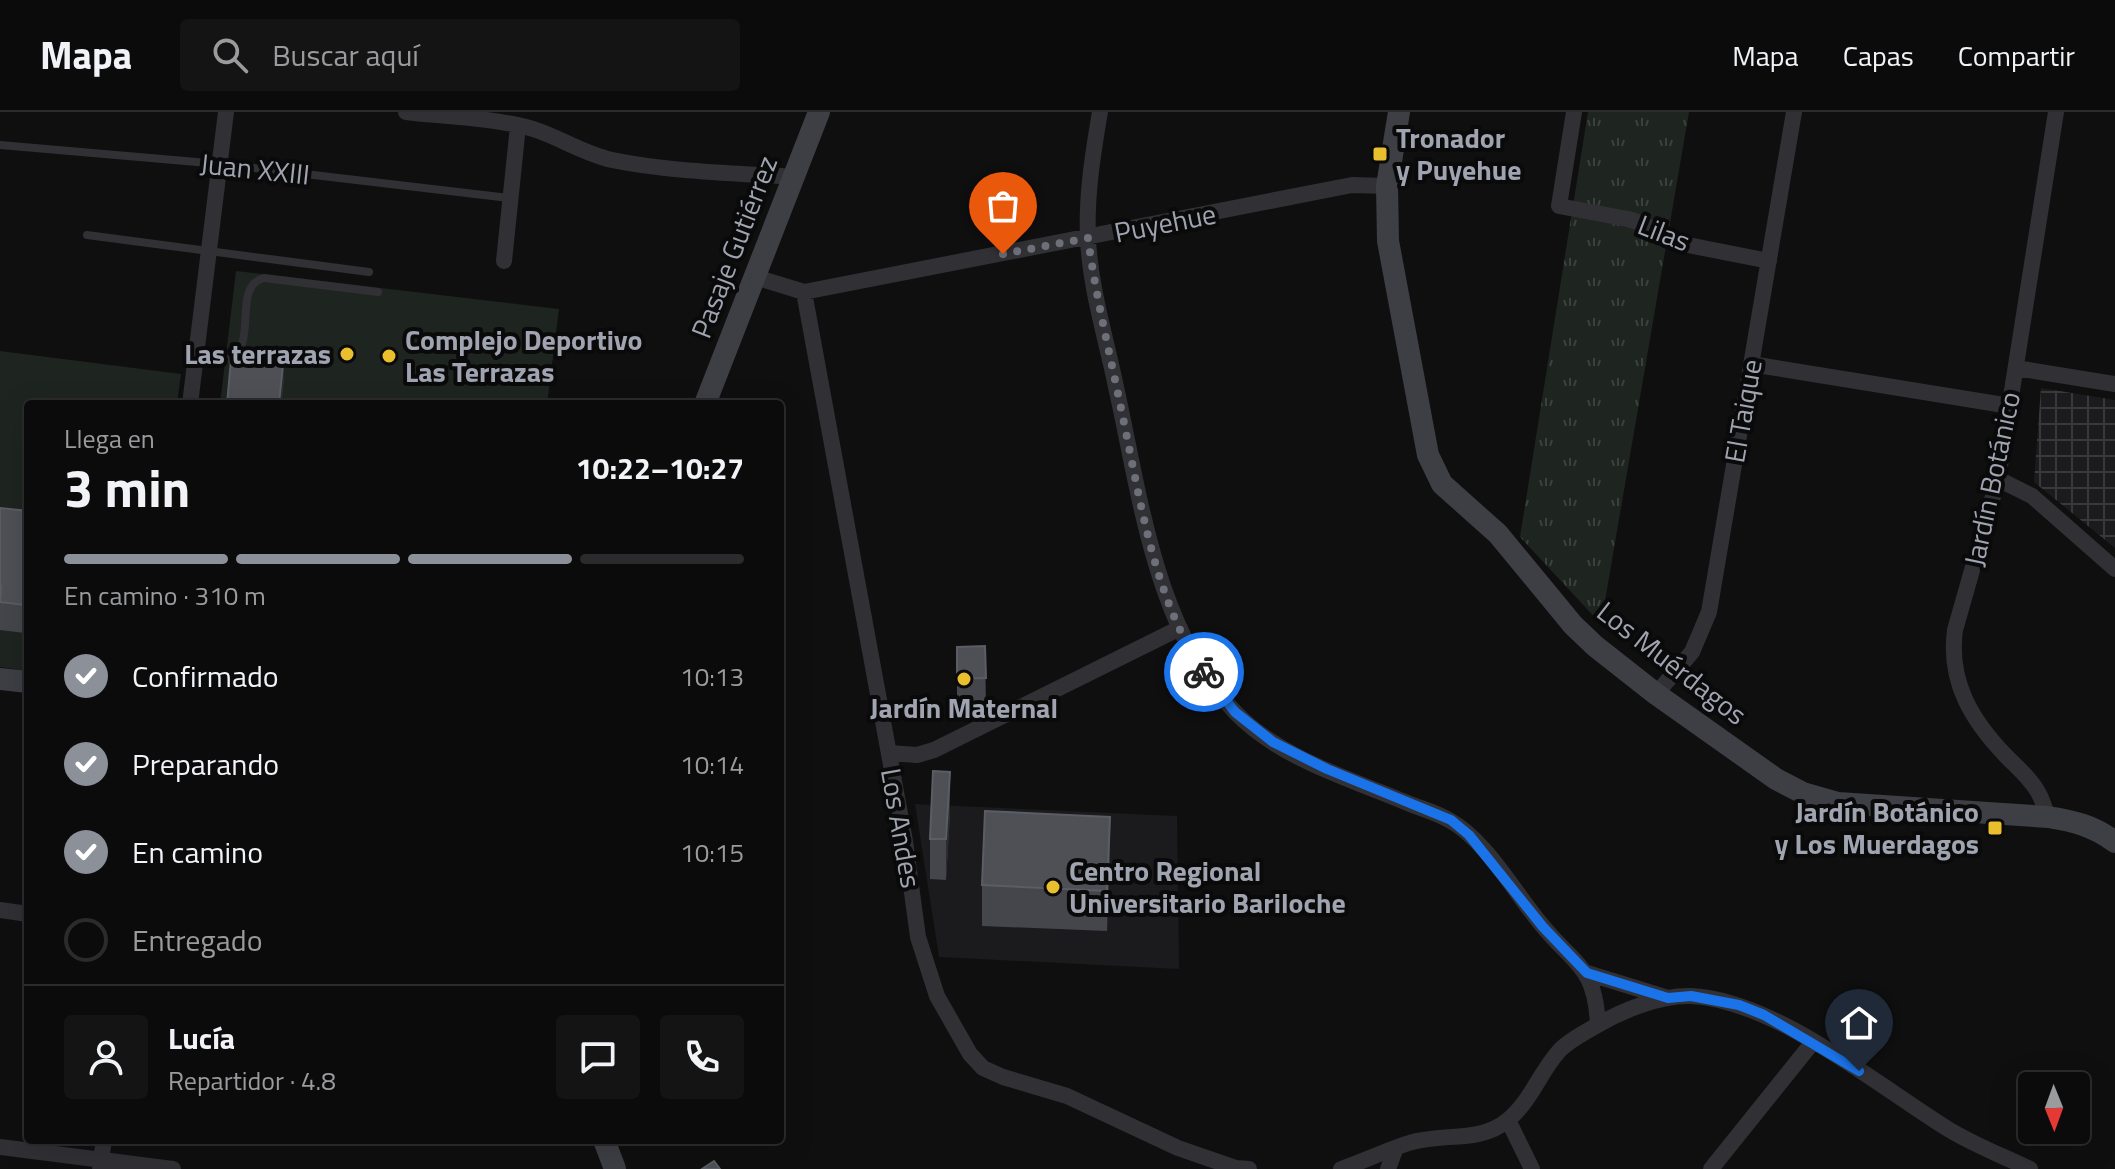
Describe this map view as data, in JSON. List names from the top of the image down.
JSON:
{
  "streets": {
    "street": [
      "Puyehue",
      "Lilas",
      "Pasaje Gutiérrez",
      "El Taique",
      "Jardín Botánico",
      "Los Muérdagos",
      "Los Andes"
    ],
    "lane": ["Juan XXIII"]
  },
  "crossings": [
    ["Puyehue", "Pasaje Gutiérrez"],
    ["Puyehue", "Los Muérdagos"],
    ["Puyehue", "Los Andes"],
    ["Lilas", "El Taique"],
    ["El Taique", "Los Muérdagos"],
    ["Jardín Botánico", "Los Muérdagos"]
  ],
  "places": {
    "transit": ["Tronador y Puyehue", "Jardín Botánico y Los Muerdagos"],
    "other": [
      "Las terrazas",
      "Complejo Deportivo Las Terrazas",
      "Jardín Maternal",
      "Centro Regional Universitario Bariloche"
    ]
  },
  "north": "bottom",
  "page": {
    "header": "Mapa",
    "search": "Buscar aquí",
    "nav": ["Mapa", "Capas", "Compartir"],
    "heading": ["3 min", "Llega en", "10:22–10:27"],
    "panel": ["Lucía", "Repartidor · 4.8"],
    "bar": "En camino · 310 m",
    "list": [
      ["Confirmado", "10:13"],
      ["Preparando", "10:14"],
      ["En camino", "10:15"],
      "Entregado"
    ]
  }
}
